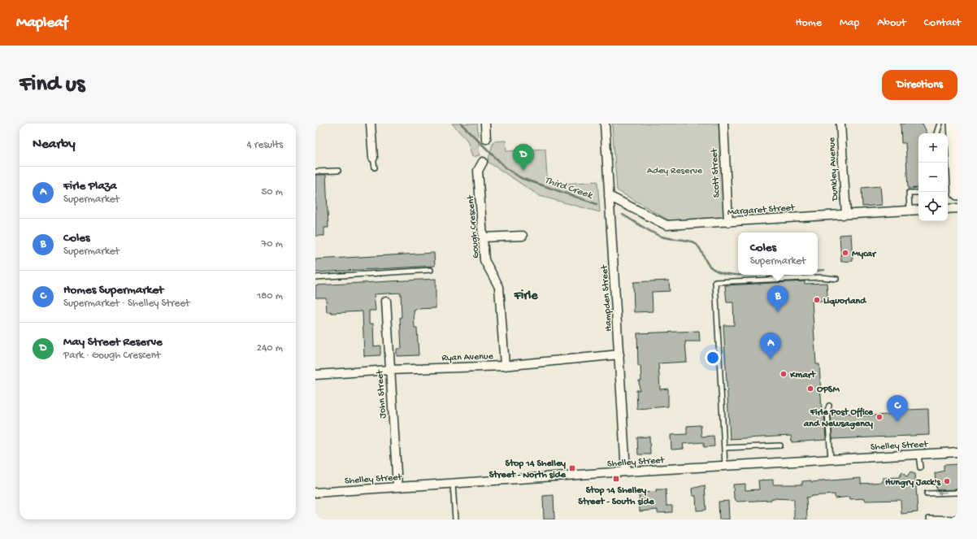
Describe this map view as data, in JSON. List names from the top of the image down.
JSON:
{
  "streets": {
    "street": [
      "Dunkley Avenue",
      "Scott Street",
      "Margaret Street",
      "Gough Crescent",
      "Hampden Street",
      "Ryan Avenue",
      "John Street",
      "Shelley Street"
    ]
  },
  "crossings": [
    ["Dunkley Avenue", "Margaret Street"],
    ["Scott Street", "Margaret Street"],
    ["Margaret Street", "Hampden Street"],
    ["Gough Crescent", "Ryan Avenue"],
    ["Hampden Street", "Ryan Avenue"],
    ["Hampden Street", "Shelley Street"],
    ["Ryan Avenue", "John Street"],
    ["John Street", "Shelley Street"]
  ],
  "districts": ["Firle"],
  "water": ["Third Creek"],
  "parks": ["Adey Reserve"],
  "places": {
    "other": [
      "Mycar",
      "Liquorland",
      "Kmart",
      "OPSM",
      "Firle Post Office and Newsagency",
      "Hungry Jack's"
    ],
    "transit": ["Stop 14 Shelley Street - North side", "Stop 14 Shelley Street - South side"]
  },
  "page": {
    "header": "Mapleaf",
    "nav": [
      "Home",
      "Map",
      "About",
      "Contact"
    ],
    "buttons": "Directions",
    "title": "Find us",
    "heading": ["Nearby", "4 results"],
    "map_buttons": ["+", "−"],
    "pins": [
      "D",
      "B",
      "A",
      "C"
    ],
    "list": [
      {
        "mark": "A",
        "name": "Firle Plaza",
        "note": "Supermarket",
        "value": "50 m"
      },
      {
        "mark": "B",
        "name": "Coles",
        "note": "Supermarket",
        "value": "70 m"
      },
      {
        "mark": "C",
        "name": "Homes Supermarket",
        "note": "Supermarket · Shelley Street",
        "value": "180 m"
      },
      {
        "mark": "D",
        "name": "May Street Reserve",
        "note": "Park · Gough Crescent",
        "value": "240 m"
      }
    ],
    "popup": ["Coles", "Supermarket"]
  }
}
